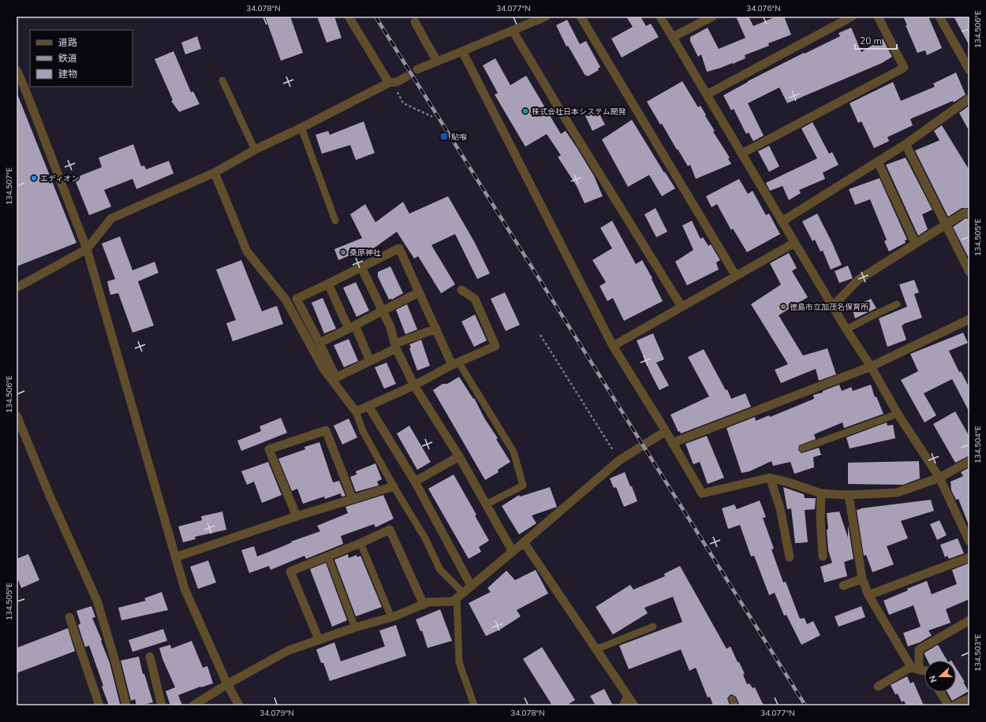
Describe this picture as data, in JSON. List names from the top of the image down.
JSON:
{
  "places": {
    "other": [
      "株式会社日本システム開発",
      "エディオン",
      "桑原神社",
      "徳島市立加茂名保育所"
    ],
    "transit": ["鮎喰"]
  },
  "legend": ["道路", "鉄道", "建物"],
  "scale_bar": "20 m",
  "north": "left",
  "coordinates": [
    "34.078°N",
    "34.077°N",
    "34.076°N",
    "134.506°E",
    "134.507°E",
    "134.505°E",
    "134.504°E",
    "134.503°E",
    "34.079°N"
  ]
}
